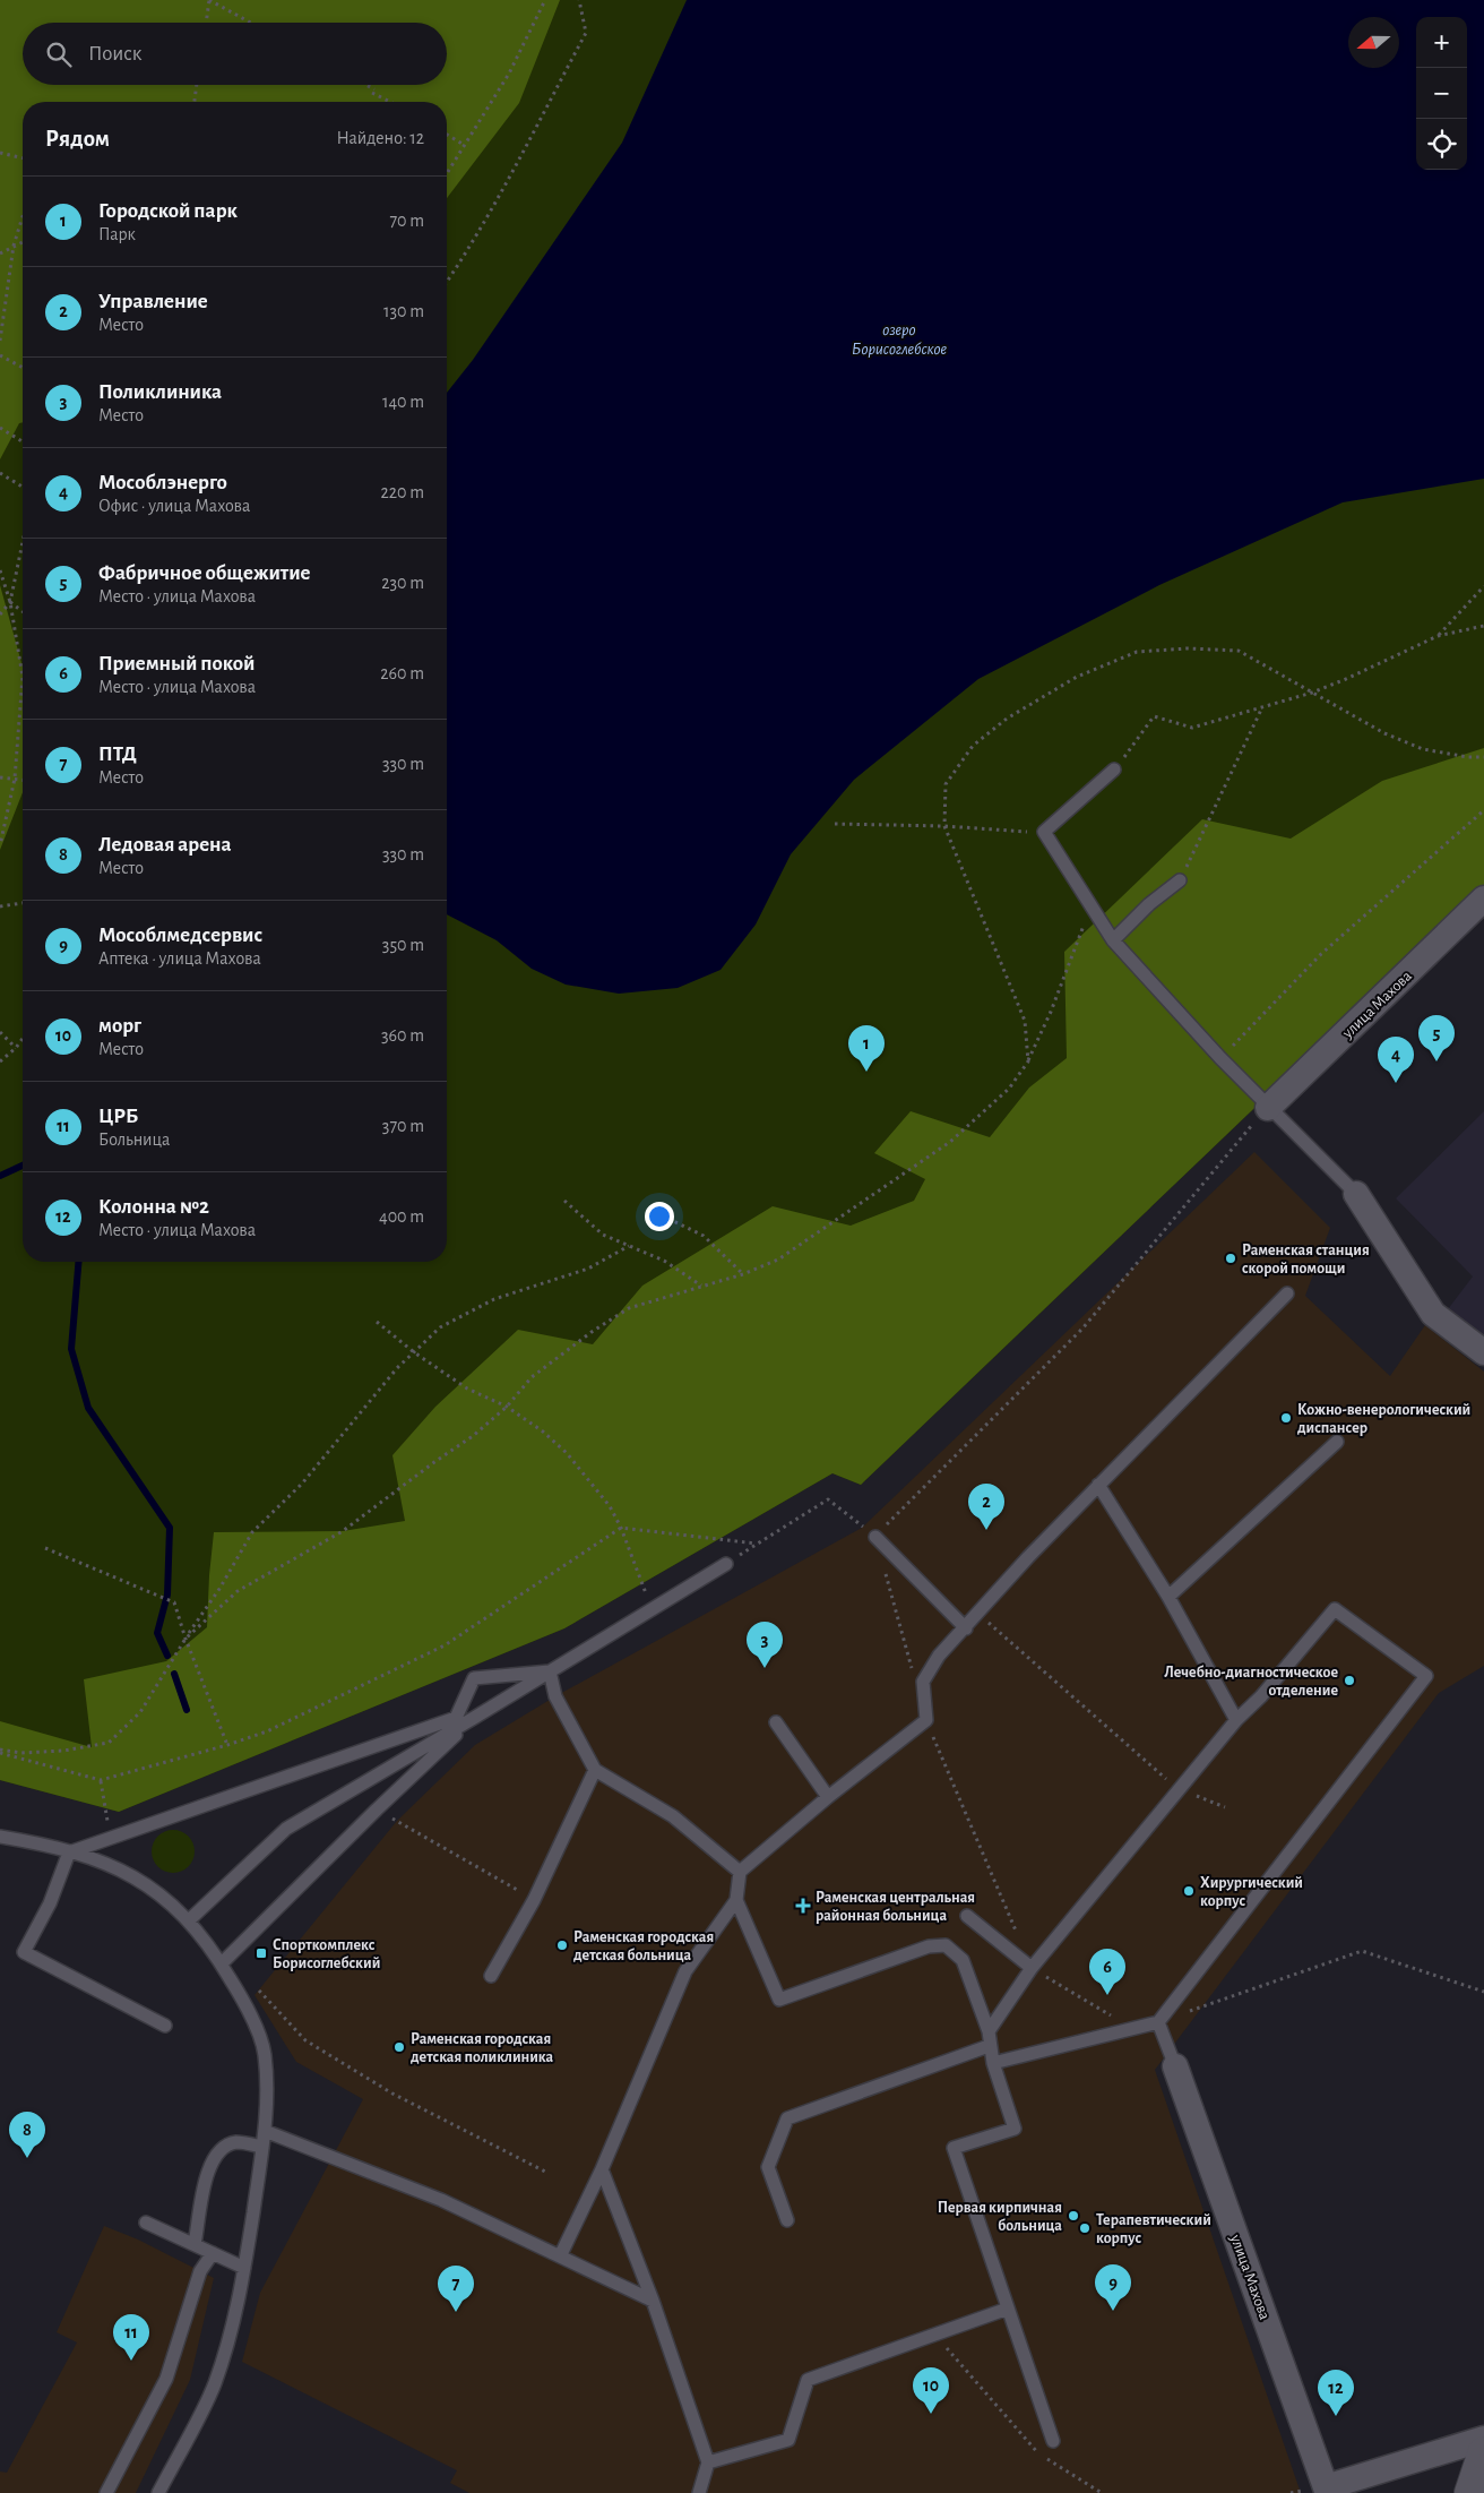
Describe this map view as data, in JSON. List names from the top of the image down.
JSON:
{
  "streets": {
    "street": ["улица Махова"]
  },
  "water": ["озеро Борисоглебское"],
  "places": {
    "other": [
      "Раменская станция скорой помощи",
      "Кожно-венерологический диспансер",
      "Лечебно-диагностическое отделение",
      "Хирургический корпус",
      "Раменская городская детская больница",
      "Раменская городская детская поликлиника",
      "Первая кирпичная больница",
      "Терапевтический корпус"
    ],
    "health": ["Раменская центральная районная больница"],
    "transit": ["Спорткомплекс Борисоглебский"]
  },
  "north": "left",
  "page": {
    "map_buttons": ["+", "−"],
    "search": "Поиск",
    "heading": ["Рядом", "Найдено: 12"],
    "list": [
      {
        "mark": "1",
        "name": "Городской парк",
        "note": "Парк",
        "value": "70 m"
      },
      {
        "mark": "2",
        "name": "Управление",
        "note": "Место",
        "value": "130 m"
      },
      {
        "mark": "3",
        "name": "Поликлиника",
        "note": "Место",
        "value": "140 m"
      },
      {
        "mark": "4",
        "name": "Мособлэнерго",
        "note": "Офис · улица Махова",
        "value": "220 m"
      },
      {
        "mark": "5",
        "name": "Фабричное общежитие",
        "note": "Место · улица Махова",
        "value": "230 m"
      },
      {
        "mark": "6",
        "name": "Приемный покой",
        "note": "Место · улица Махова",
        "value": "260 m"
      },
      {
        "mark": "7",
        "name": "ПТД",
        "note": "Место",
        "value": "330 m"
      },
      {
        "mark": "8",
        "name": "Ледовая арена",
        "note": "Место",
        "value": "330 m"
      },
      {
        "mark": "9",
        "name": "Мособлмедсервис",
        "note": "Аптека · улица Махова",
        "value": "350 m"
      },
      {
        "mark": "10",
        "name": "морг",
        "note": "Место",
        "value": "360 m"
      },
      {
        "mark": "11",
        "name": "ЦРБ",
        "note": "Больница",
        "value": "370 m"
      },
      {
        "mark": "12",
        "name": "Колонна №2",
        "note": "Место · улица Махова",
        "value": "400 m"
      }
    ],
    "pins": [
      "5",
      "1",
      "4",
      "2",
      "3",
      "6",
      "8",
      "9",
      "7",
      "11",
      "10",
      "12"
    ]
  }
}
